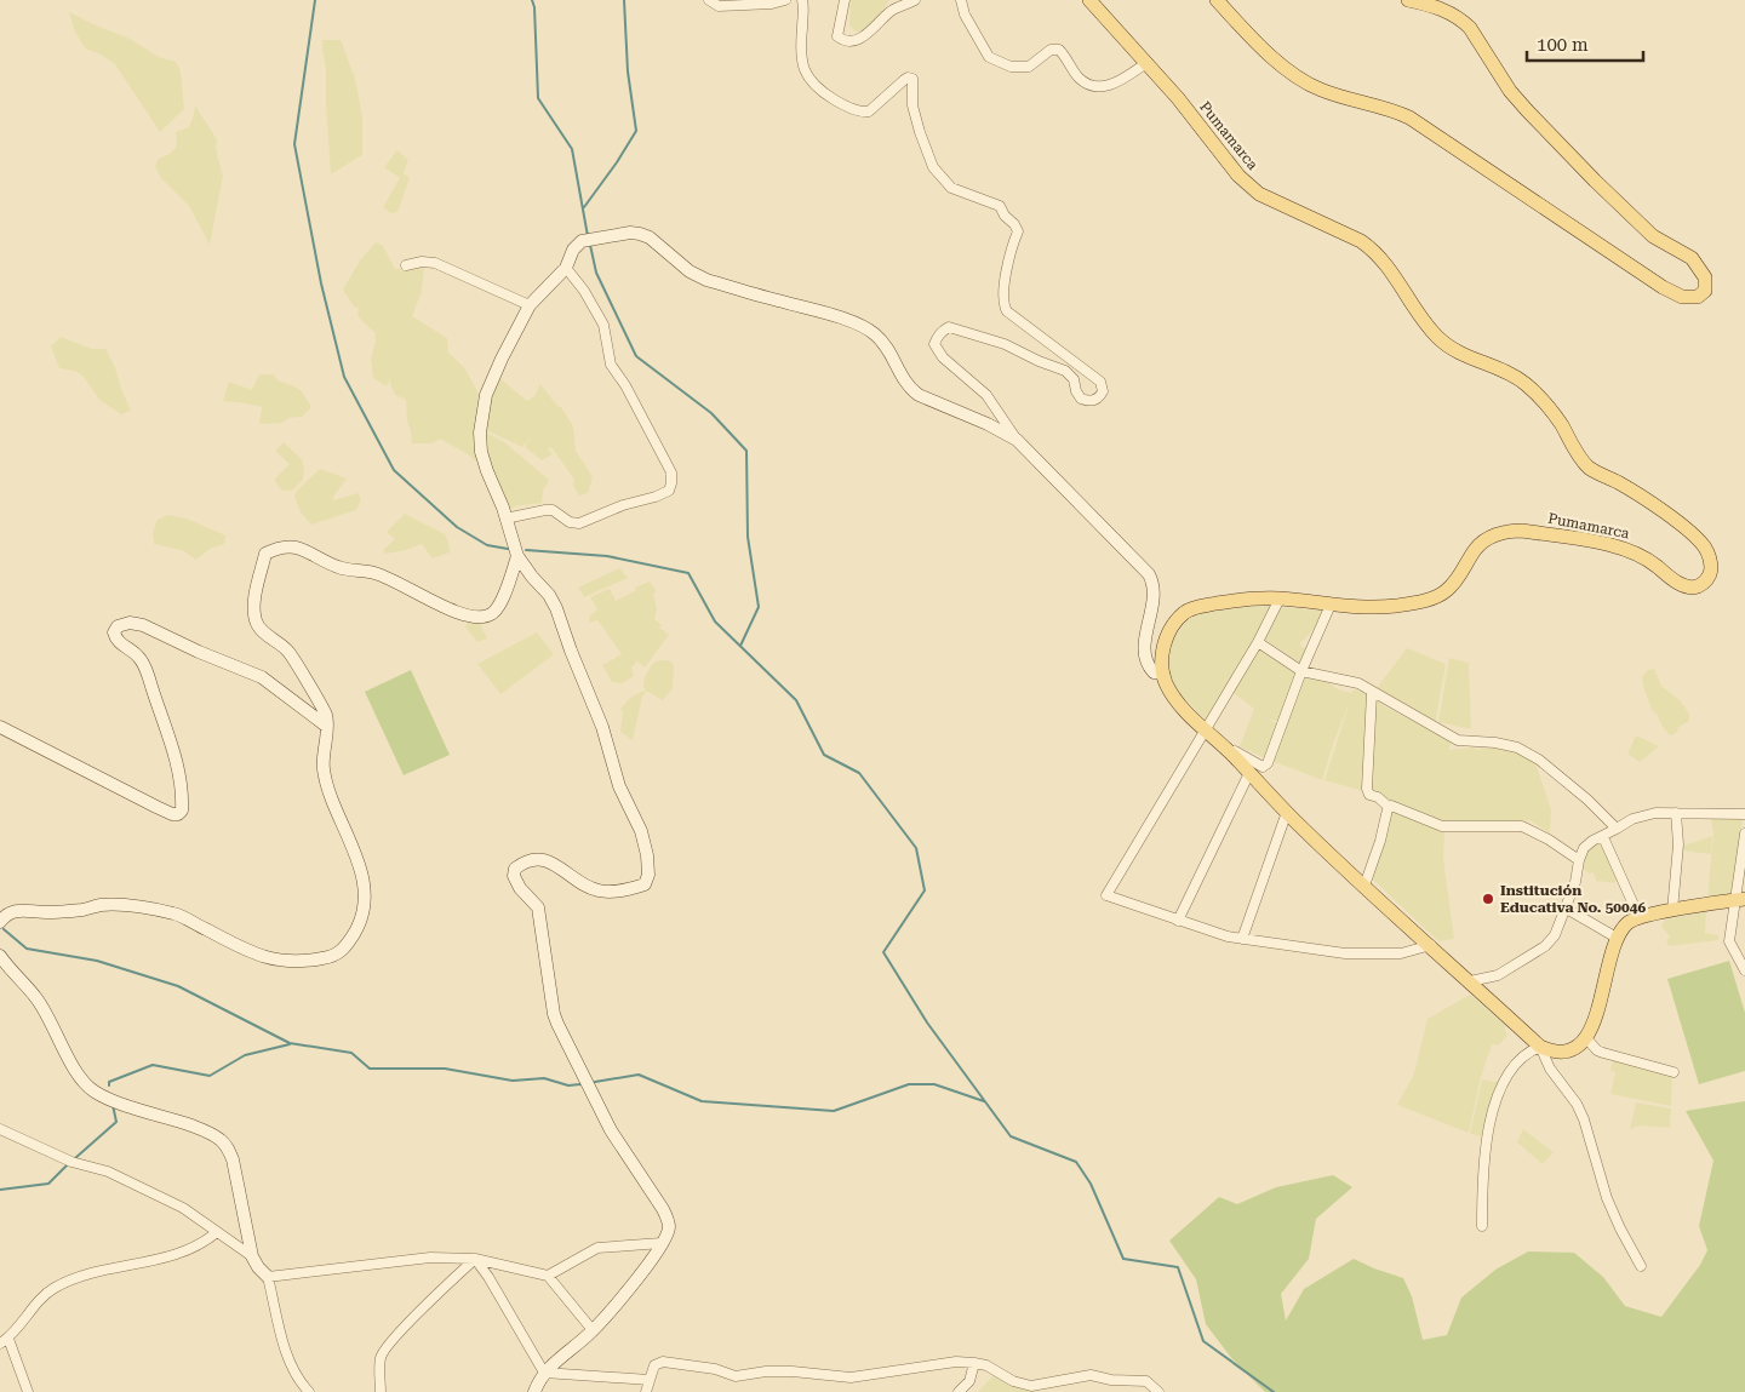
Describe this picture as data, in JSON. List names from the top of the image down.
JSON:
{
  "streets": {
    "main road": ["Pumamarca"]
  },
  "places": ["Institución Educativa No. 50046"],
  "scale_bar": "100 m"
}
